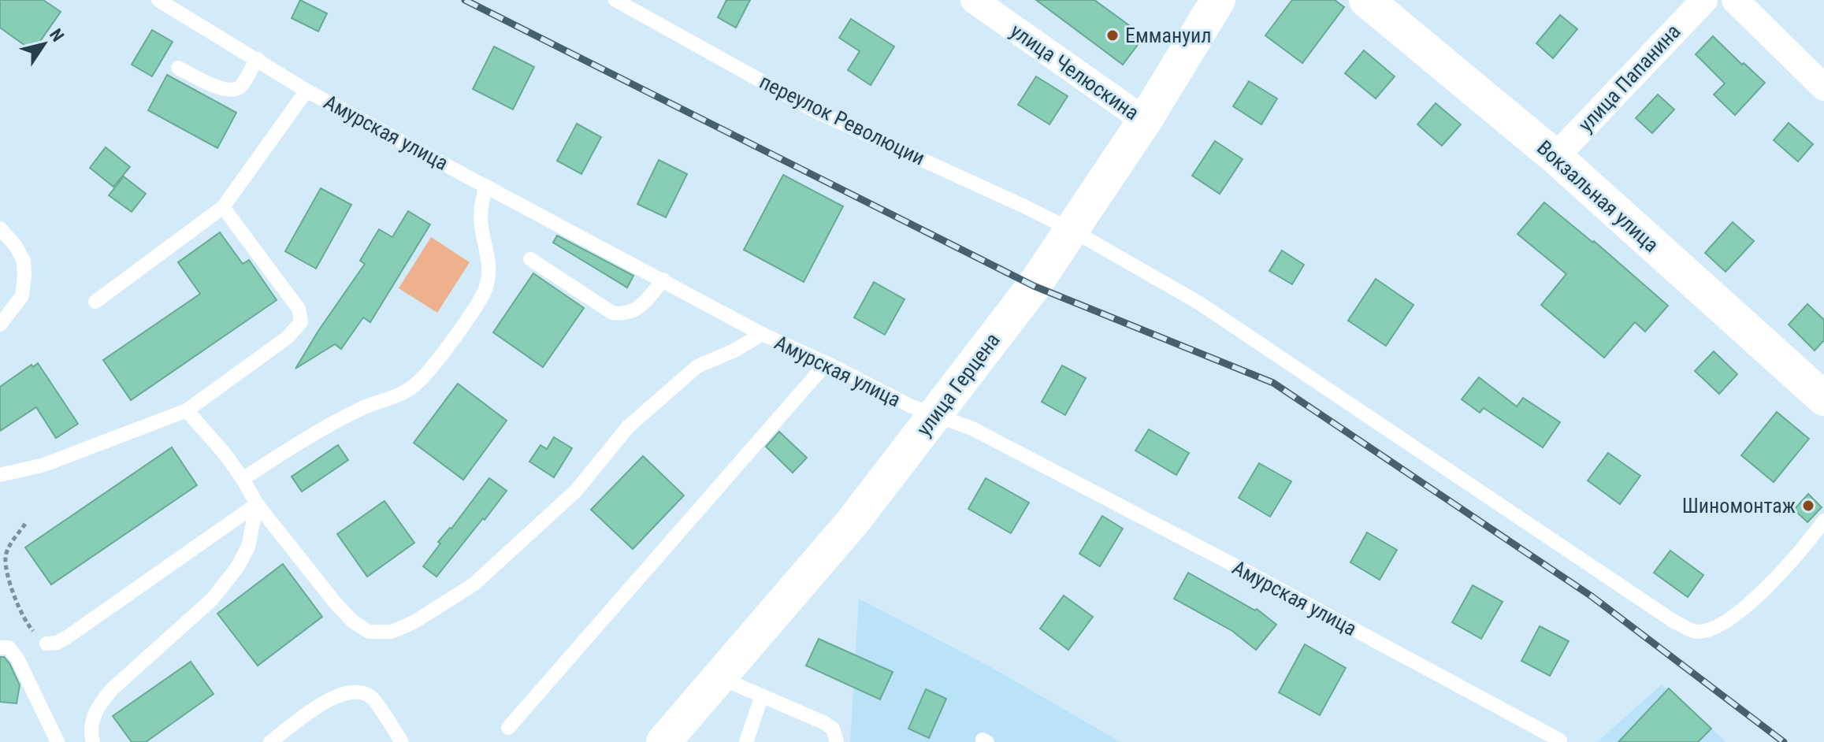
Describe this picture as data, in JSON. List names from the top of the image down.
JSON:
{
  "streets": {
    "main road": ["Вокзальная улица", "улица Герцена"],
    "street": ["улица Челюскина", "улица Папанина"],
    "lane": ["переулок Революции", "Амурская улица"]
  },
  "crossings": [
    ["улица Челюскина", "улица Герцена"],
    ["улица Папанина", "Вокзальная улица"],
    ["переулок Революции", "улица Герцена"],
    ["Амурская улица", "улица Герцена"]
  ],
  "places": ["Еммануил", "Шиномонтаж"],
  "north": "top right"
}
